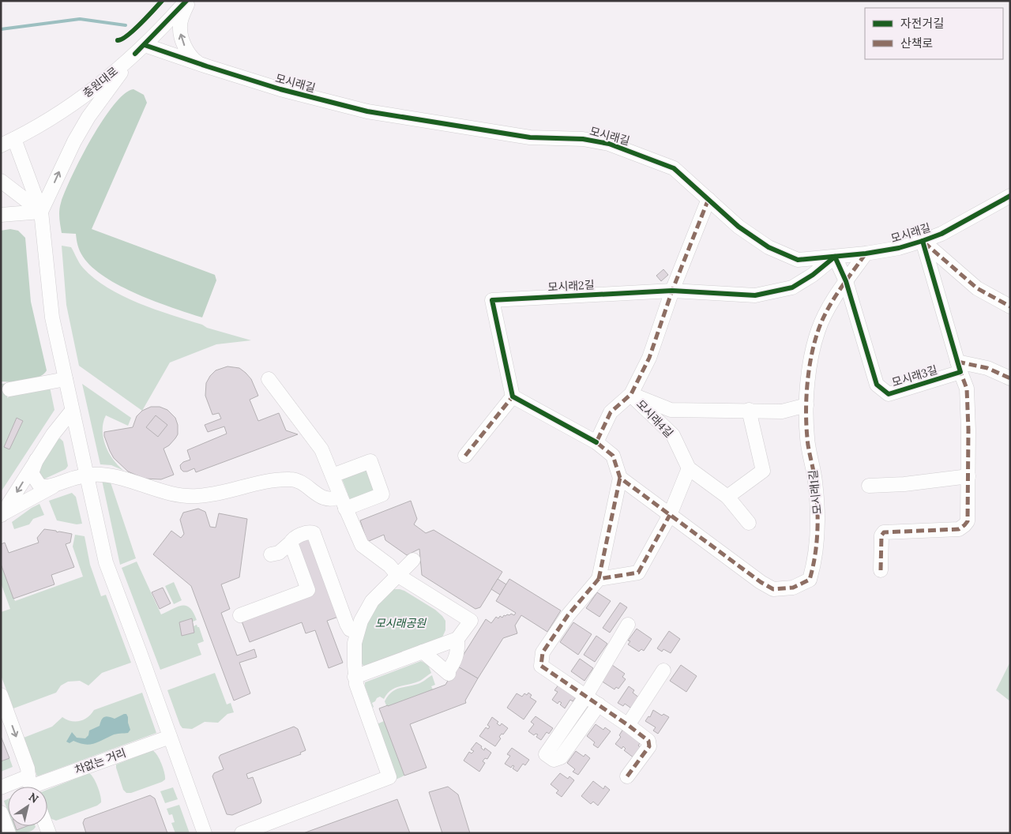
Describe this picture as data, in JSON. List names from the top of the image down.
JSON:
{
  "streets": {
    "street": [
      "충원대로",
      "모시래길",
      "모시래2길",
      "모시래3길",
      "모시래4길",
      "모시래1길",
      "차없는 거리"
    ]
  },
  "crossings": [
    ["충원대로", "모시래길"],
    ["모시래길", "모시래2길"],
    ["모시래길", "모시래3길"],
    ["모시래길", "모시래1길"],
    ["모시래2길", "모시래3길"],
    ["모시래3길", "모시래1길"],
    ["모시래4길", "모시래1길"]
  ],
  "parks": ["모시래공원"],
  "legend": ["자전거길", "산책로"],
  "north": "top right"
}
